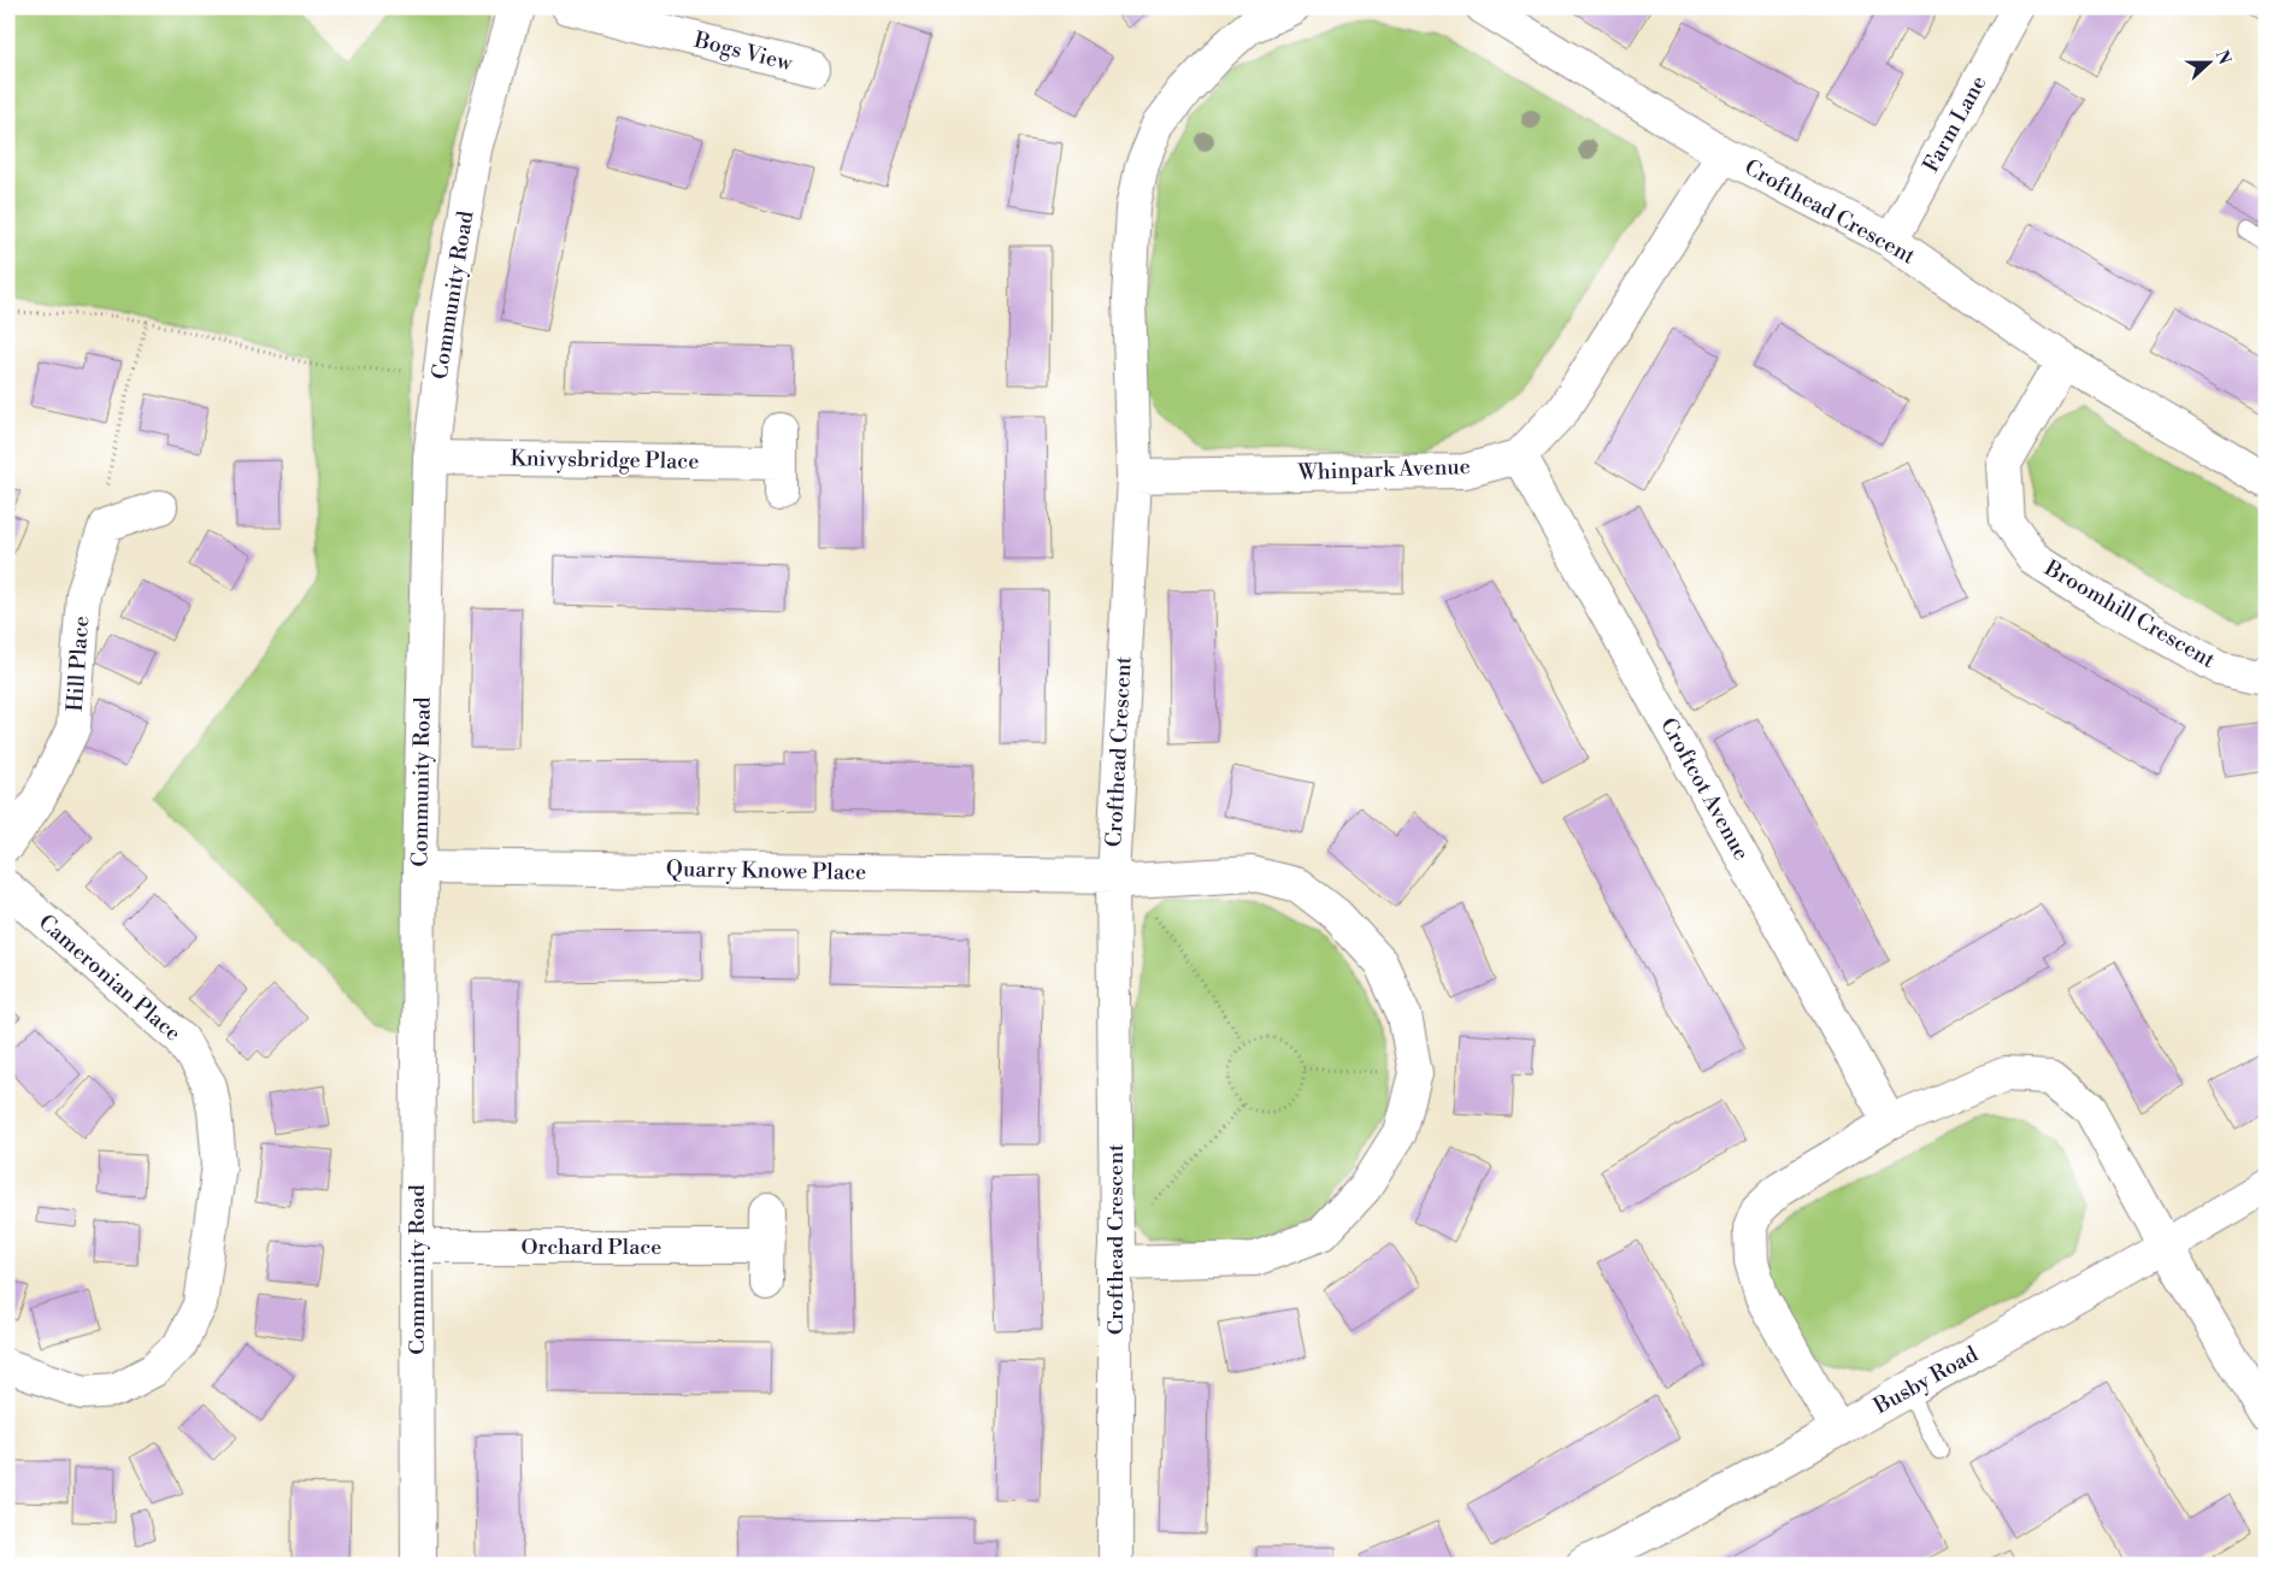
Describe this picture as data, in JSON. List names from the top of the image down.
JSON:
{
  "streets": {
    "street": [
      "Bogs View",
      "Farm Lane",
      "Crofthead Crescent",
      "Community Road",
      "Knivysbridge Place",
      "Whinpark Avenue",
      "Broomhill Crescent",
      "Hill Place",
      "Croftcot Avenue",
      "Quarry Knowe Place",
      "Cameronian Place",
      "Orchard Place",
      "Busby Road"
    ]
  },
  "crossings": [
    ["Farm Lane", "Crofthead Crescent"],
    ["Crofthead Crescent", "Whinpark Avenue"],
    ["Crofthead Crescent", "Broomhill Crescent"],
    ["Crofthead Crescent", "Quarry Knowe Place"],
    ["Community Road", "Knivysbridge Place"],
    ["Community Road", "Quarry Knowe Place"],
    ["Community Road", "Orchard Place"],
    ["Whinpark Avenue", "Croftcot Avenue"]
  ],
  "north": "right"
}
